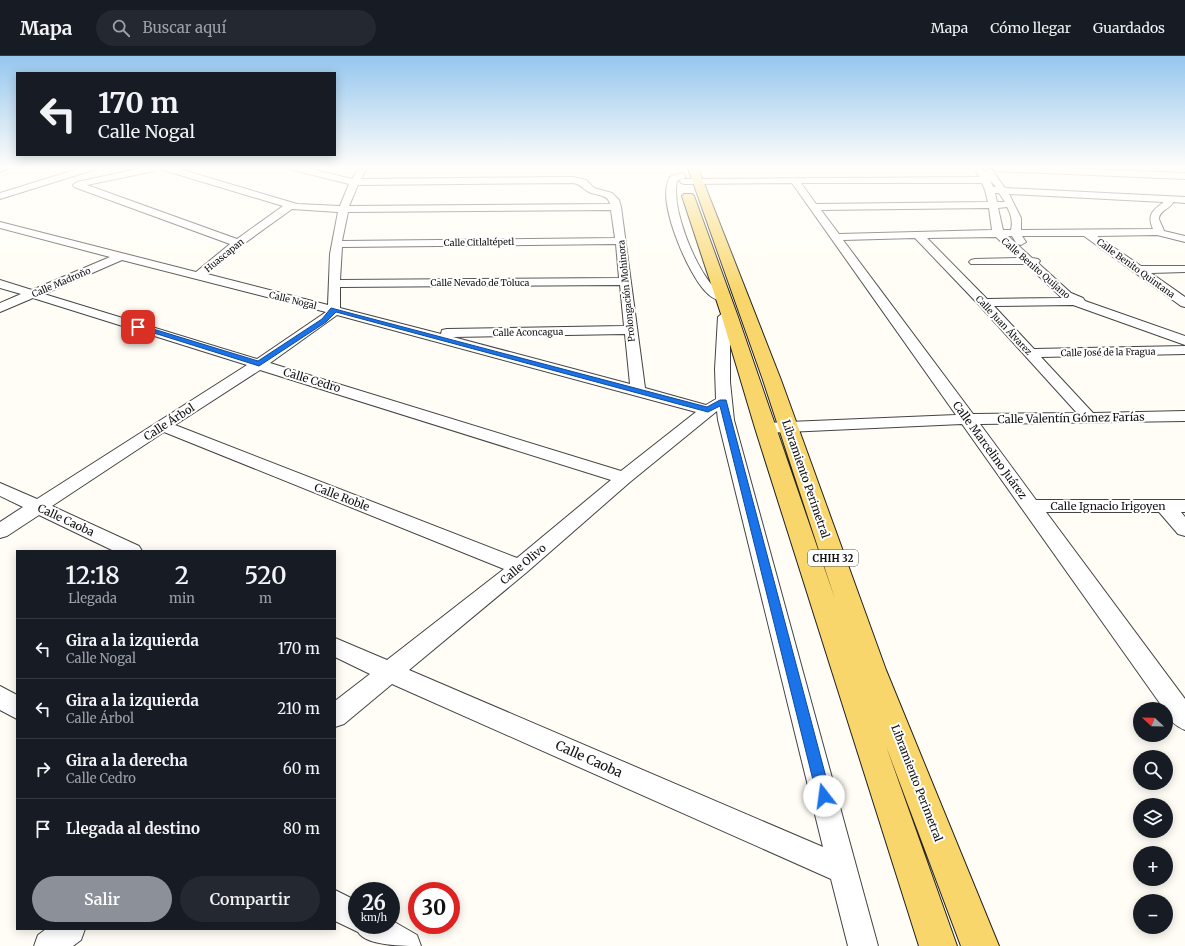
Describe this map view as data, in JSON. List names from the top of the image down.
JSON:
{
  "streets": {
    "main road": ["Libramiento Perimetral", "CHIH 32"],
    "street": [
      "Calle Citlaltépetl",
      "Huascapan",
      "Calle Benito Quijano",
      "Calle Benito Quintana",
      "Calle Madroño",
      "Calle Nevado de Toluca",
      "Prolongación Mohinora",
      "Calle Nogal",
      "Calle Juan Álvarez",
      "Calle Aconcagua",
      "Calle José de la Fragua",
      "Calle Cedro",
      "Calle Valentín Gómez Farías",
      "Calle Árbol",
      "Calle Marcelino Juárez",
      "Calle Roble",
      "Calle Ignacio Irigoyen",
      "Calle Caoba",
      "Calle Olivo"
    ]
  },
  "crossings": [
    ["Calle Citlaltépetl", "Prolongación Mohinora"],
    ["Huascapan", "Calle Nogal"],
    ["Calle Madroño", "Calle Nogal"],
    ["Calle Madroño", "Calle Cedro"],
    ["Calle Nevado de Toluca", "Prolongación Mohinora"],
    ["Prolongación Mohinora", "Calle Nogal"],
    ["Prolongación Mohinora", "Calle Aconcagua"],
    ["Calle Nogal", "Calle Aconcagua"],
    ["Calle Nogal", "Calle Árbol"],
    ["Calle Nogal", "Calle Olivo"],
    ["Calle Juan Álvarez", "Calle José de la Fragua"],
    ["Calle Juan Álvarez", "Calle Valentín Gómez Farías"],
    ["Calle Cedro", "Calle Árbol"],
    ["Calle Cedro", "Calle Olivo"],
    ["Calle Valentín Gómez Farías", "Calle Marcelino Juárez"],
    ["Calle Valentín Gómez Farías", "Libramiento Perimetral"],
    ["Calle Árbol", "Calle Roble"],
    ["Calle Árbol", "Calle Caoba"],
    ["Calle Marcelino Juárez", "Calle Ignacio Irigoyen"],
    ["Calle Roble", "Calle Olivo"],
    ["Calle Caoba", "Calle Olivo"]
  ],
  "north": "left",
  "page": {
    "header": "Mapa",
    "search": "Buscar aquí",
    "nav": ["Mapa", "Cómo llegar", "Guardados"],
    "turn": ["170 m", "Calle Nogal"],
    "eta": [
      "12:18",
      "Llegada",
      "2",
      "min",
      "520",
      "m"
    ],
    "list": [
      {
        "name": "Gira a la izquierda",
        "note": "Calle Nogal",
        "value": "170 m"
      },
      {
        "name": "Gira a la izquierda",
        "note": "Calle Árbol",
        "value": "210 m"
      },
      {
        "name": "Gira a la derecha",
        "note": "Calle Cedro",
        "value": "60 m"
      },
      {
        "name": "Llegada al destino",
        "value": "80 m"
      }
    ],
    "map_buttons": ["+", "−"],
    "buttons": ["Salir", "Compartir"],
    "speed": "26 km/h",
    "limit": "30"
  }
}
